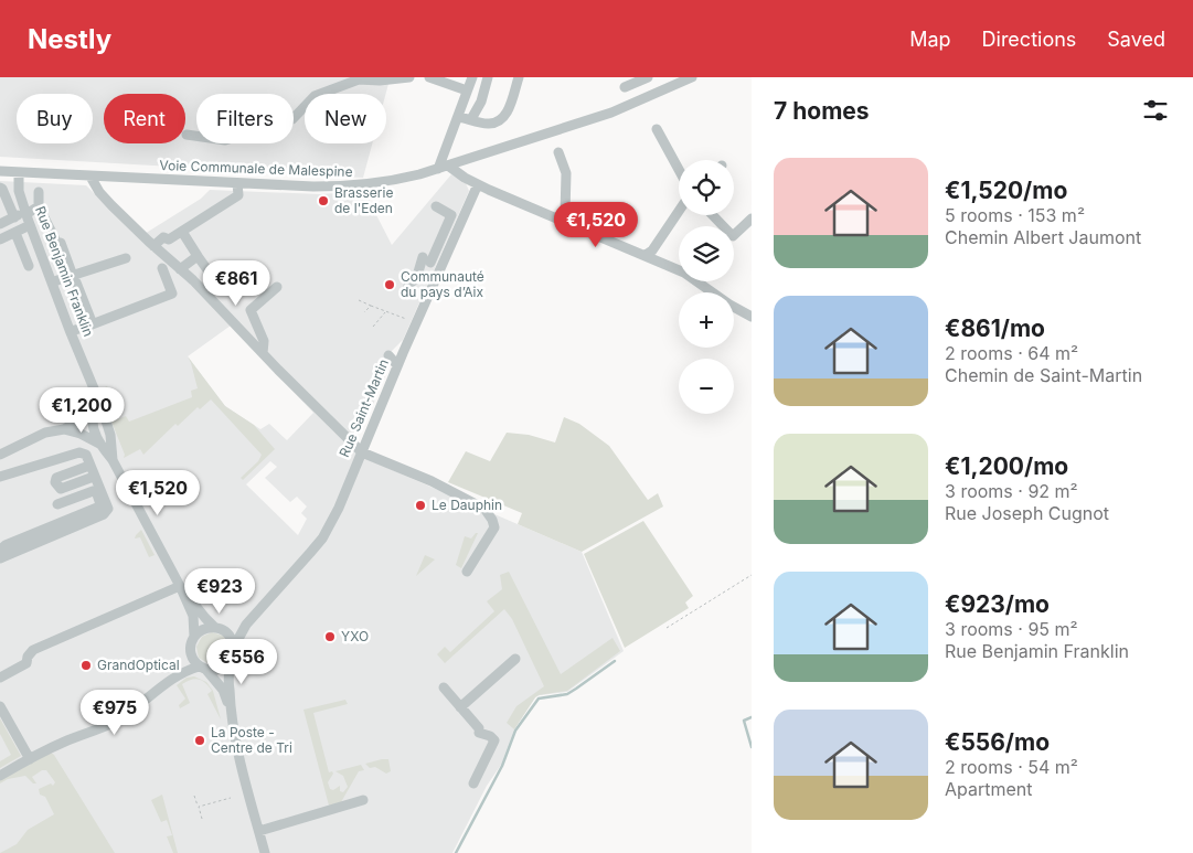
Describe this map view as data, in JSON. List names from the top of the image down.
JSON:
{
  "streets": {
    "street": ["Voie Communale de Malespine", "Rue Benjamin Franklin", "Rue Saint-Martin"]
  },
  "crossings": [
    ["Voie Communale de Malespine", "Rue Benjamin Franklin"]
  ],
  "places": [
    "Brasserie de l'Eden",
    "Communauté du pays d’Aix",
    "Le Dauphin",
    "YXO",
    "GrandOptical",
    "La Poste - Centre de Tri"
  ],
  "page": {
    "header": "Nestly",
    "nav": ["Map", "Directions", "Saved"],
    "heading": "7 homes",
    "chip": [
      "Buy",
      "Rent",
      "Filters",
      "New"
    ],
    "list": [
      {
        "name": "€1,520/mo",
        "note": "5 rooms · 153 m² · Chemin Albert Jaumont"
      },
      {
        "name": "€861/mo",
        "note": "2 rooms · 64 m² · Chemin de Saint-Martin"
      },
      {
        "name": "€1,200/mo",
        "note": "3 rooms · 92 m² · Rue Joseph Cugnot"
      },
      {
        "name": "€923/mo",
        "note": "3 rooms · 95 m² · Rue Benjamin Franklin"
      },
      {
        "name": "€556/mo",
        "note": "2 rooms · 54 m² · Apartment"
      }
    ],
    "map_buttons": ["+", "−"],
    "price": [
      "€1,520",
      "€861",
      "€1,200",
      "€1,520",
      "€923",
      "€556",
      "€975"
    ]
  }
}
